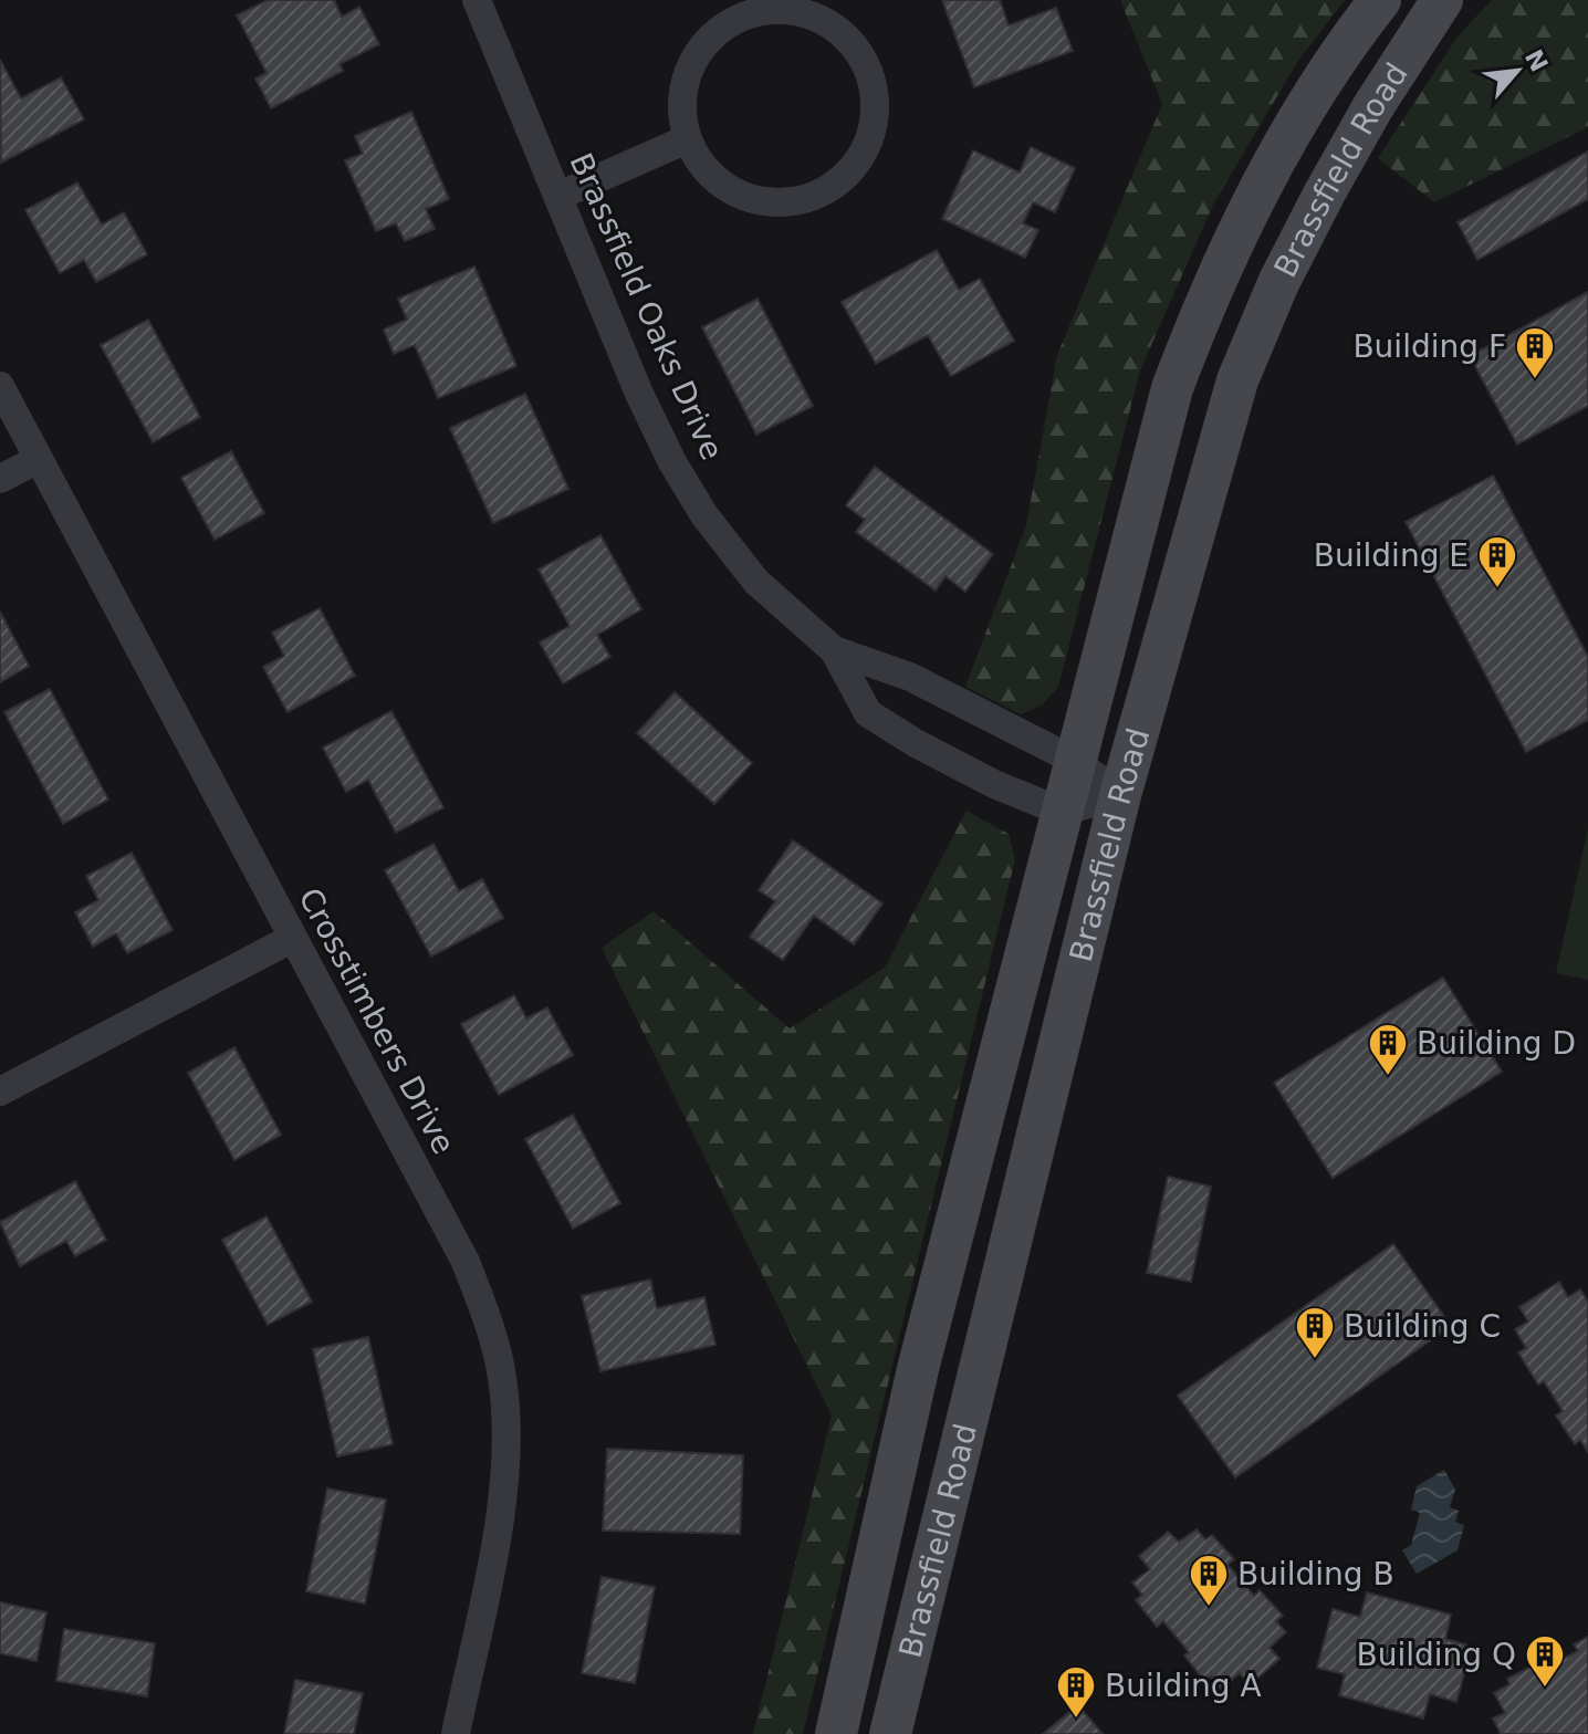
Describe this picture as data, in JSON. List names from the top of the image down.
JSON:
{
  "streets": {
    "street": ["Brassfield Road", "Brassfield Oaks Drive", "Crosstimbers Drive"]
  },
  "crossings": [
    ["Brassfield Road", "Brassfield Oaks Drive"]
  ],
  "places": {
    "building": [
      "Building F",
      "Building E",
      "Building D",
      "Building C",
      "Building B",
      "Building Q",
      "Building A"
    ]
  },
  "north": "top right"
}
